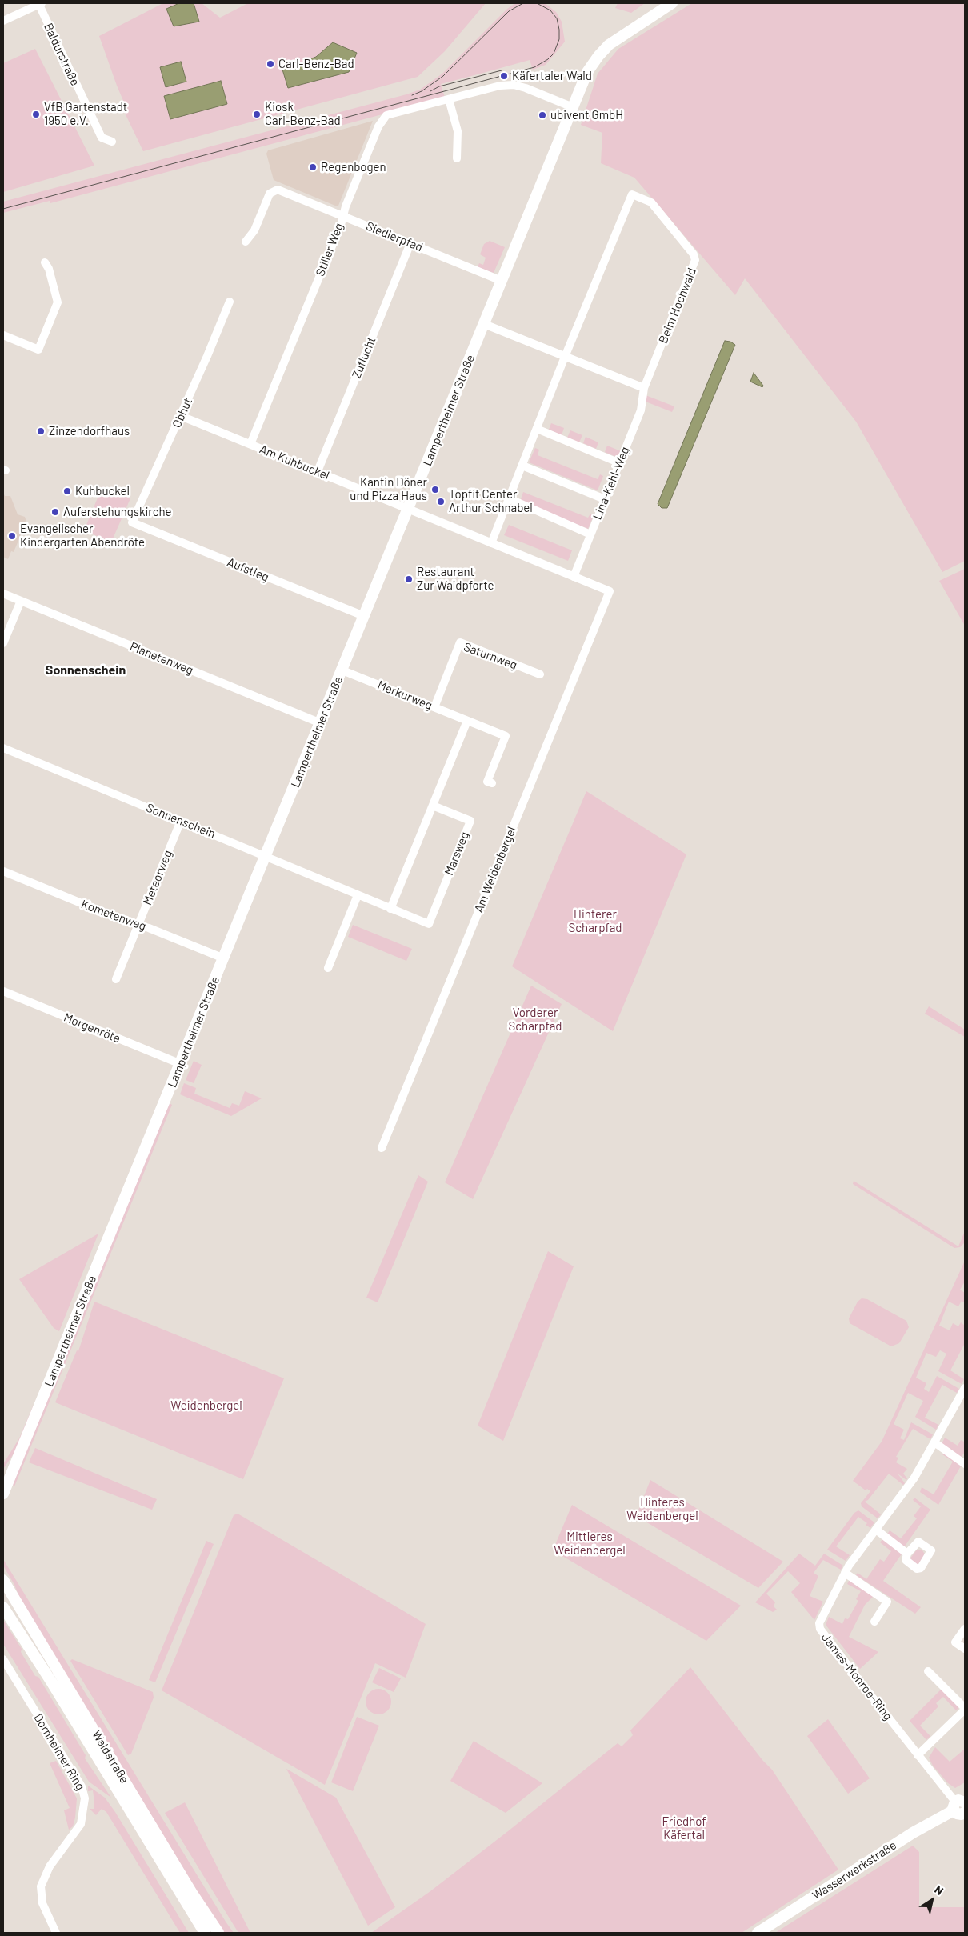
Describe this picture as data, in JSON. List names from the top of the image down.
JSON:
{
  "streets": {
    "street": [
      "Baldurstraße",
      "Siedlerpfad",
      "Stiller Weg",
      "Beim Hochwald",
      "Zuflucht",
      "Lampertheimer Straße",
      "Obhut",
      "Am Kuhbuckel",
      "Lina-Kehl-Weg",
      "Aufstieg",
      "Saturnweg",
      "Planetenweg",
      "Merkurweg",
      "Sonnenschein",
      "Marsweg",
      "Am Weidenbergel",
      "Meteorweg",
      "Kometenweg",
      "Morgenröte",
      "James-Monroe-Ring",
      "Dornheimer Ring",
      "Waldstraße",
      "Wasserwerkstraße"
    ]
  },
  "crossings": [
    ["Siedlerpfad", "Stiller Weg"],
    ["Siedlerpfad", "Zuflucht"],
    ["Siedlerpfad", "Lampertheimer Straße"],
    ["Stiller Weg", "Lampertheimer Straße"],
    ["Stiller Weg", "Am Kuhbuckel"],
    ["Beim Hochwald", "Lina-Kehl-Weg"],
    ["Zuflucht", "Am Kuhbuckel"],
    ["Lampertheimer Straße", "Am Kuhbuckel"],
    ["Lampertheimer Straße", "Aufstieg"],
    ["Lampertheimer Straße", "Planetenweg"],
    ["Lampertheimer Straße", "Merkurweg"],
    ["Lampertheimer Straße", "Sonnenschein"],
    ["Lampertheimer Straße", "Kometenweg"],
    ["Lampertheimer Straße", "Morgenröte"],
    ["Obhut", "Am Kuhbuckel"],
    ["Obhut", "Aufstieg"],
    ["Lina-Kehl-Weg", "Am Weidenbergel"],
    ["Saturnweg", "Merkurweg"],
    ["Sonnenschein", "Marsweg"],
    ["Sonnenschein", "Meteorweg"],
    ["Meteorweg", "Kometenweg"],
    ["James-Monroe-Ring", "Wasserwerkstraße"]
  ],
  "districts": ["Sonnenschein"],
  "parks": [
    "Hinterer Scharpfad",
    "Vorderer Scharpfad",
    "Weidenbergel",
    "Hinteres Weidenbergel",
    "Mittleres Weidenbergel",
    "Friedhof Käfertal"
  ],
  "places": [
    "Carl-Benz-Bad",
    "Käfertaler Wald",
    "VfB Gartenstadt 1950 e.V.",
    "Kiosk Carl-Benz-Bad",
    "ubivent GmbH",
    "Regenbogen",
    "Zinzendorfhaus",
    "Kantin Döner und Pizza Haus",
    "Kuhbuckel",
    "Topfit Center Arthur Schnabel",
    "Auferstehungskirche",
    "Evangelischer Kindergarten Abendröte",
    "Restaurant Zur Waldpforte"
  ],
  "north": "top right"
}
